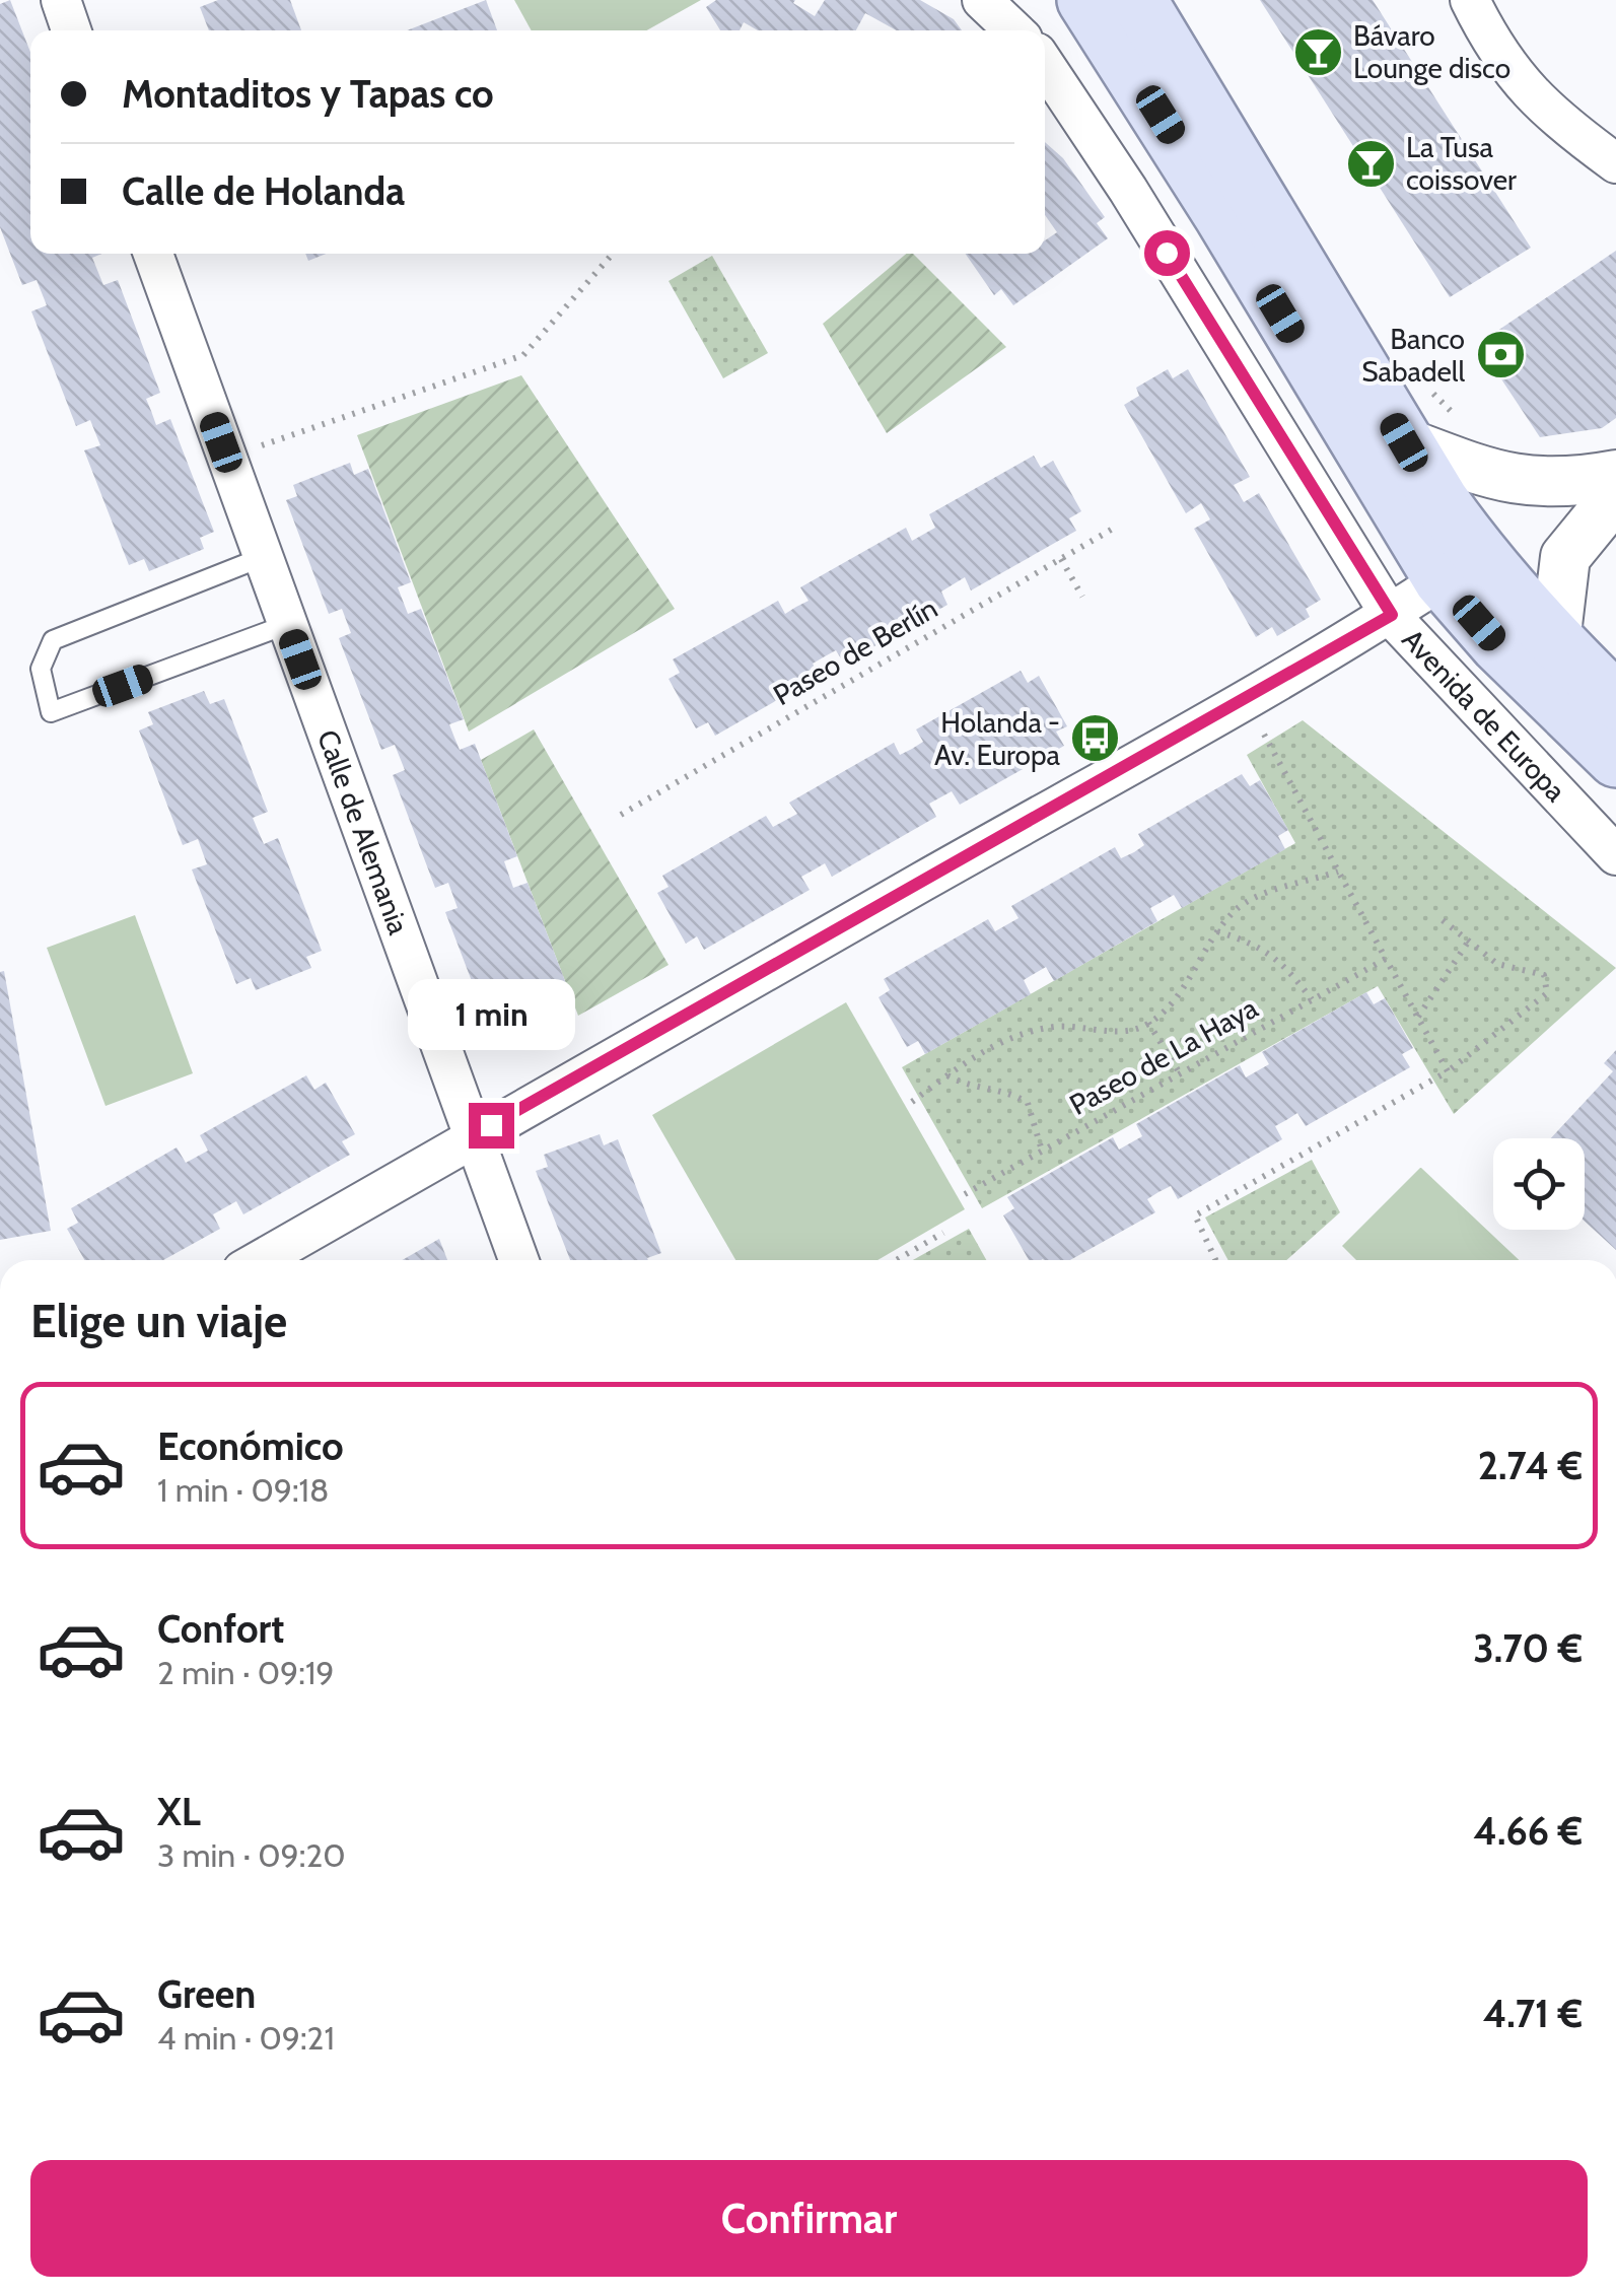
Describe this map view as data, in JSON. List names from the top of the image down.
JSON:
{
  "streets": {
    "main road": ["Avenida de Europa"],
    "street": ["Calle de Alemania"],
    "path": ["Paseo de Berlín", "Paseo de La Haya"]
  },
  "places": {
    "bar": ["Bávaro Lounge disco", "La Tusa coissover"],
    "bank": ["Banco Sabadell"],
    "bus stop": ["Holanda - Av. Europa"]
  },
  "page": {
    "banner": ["Montaditos y Tapas co", "Calle de Holanda"],
    "bubble": "1 min",
    "heading": "Elige un viaje",
    "list": [
      {
        "name": "Económico",
        "note": "1 min · 09:18",
        "value": "2.74 €"
      },
      {
        "name": "Confort",
        "note": "2 min · 09:19",
        "value": "3.70 €"
      },
      {
        "name": "XL",
        "note": "3 min · 09:20",
        "value": "4.66 €"
      },
      {
        "name": "Green",
        "note": "4 min · 09:21",
        "value": "4.71 €"
      }
    ],
    "buttons": "Confirmar"
  }
}
